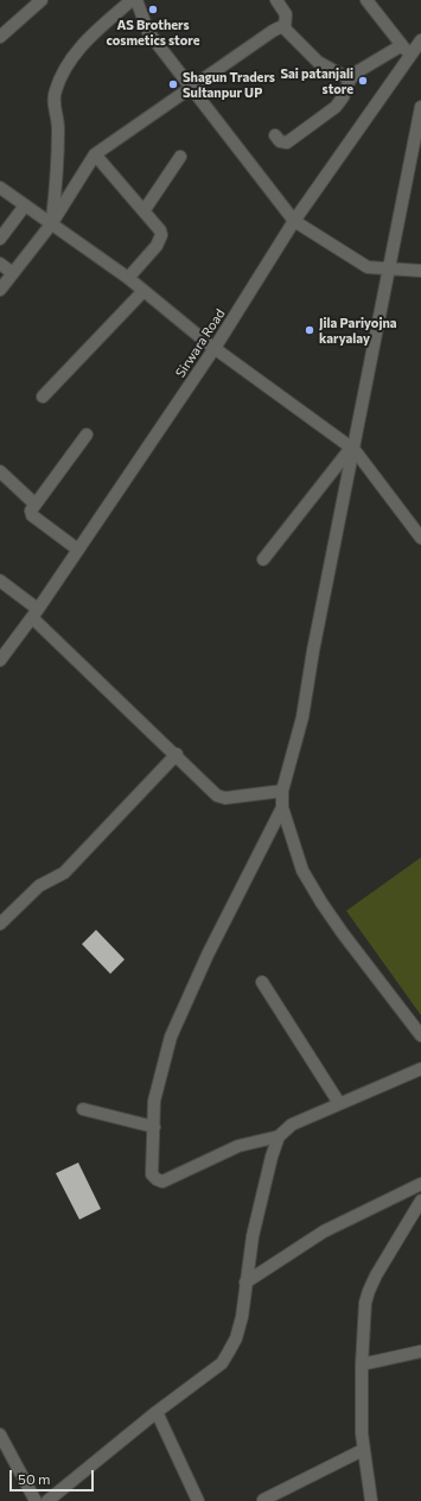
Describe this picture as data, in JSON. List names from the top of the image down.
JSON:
{
  "streets": {
    "street": ["Sirwara Road"]
  },
  "places": [
    "AS Brothers cosmetics store",
    "Sai patanjali store",
    "Shagun Traders Sultanpur UP",
    "Jila Pariyojna karyalay"
  ],
  "scale_bar": "50 m"
}
